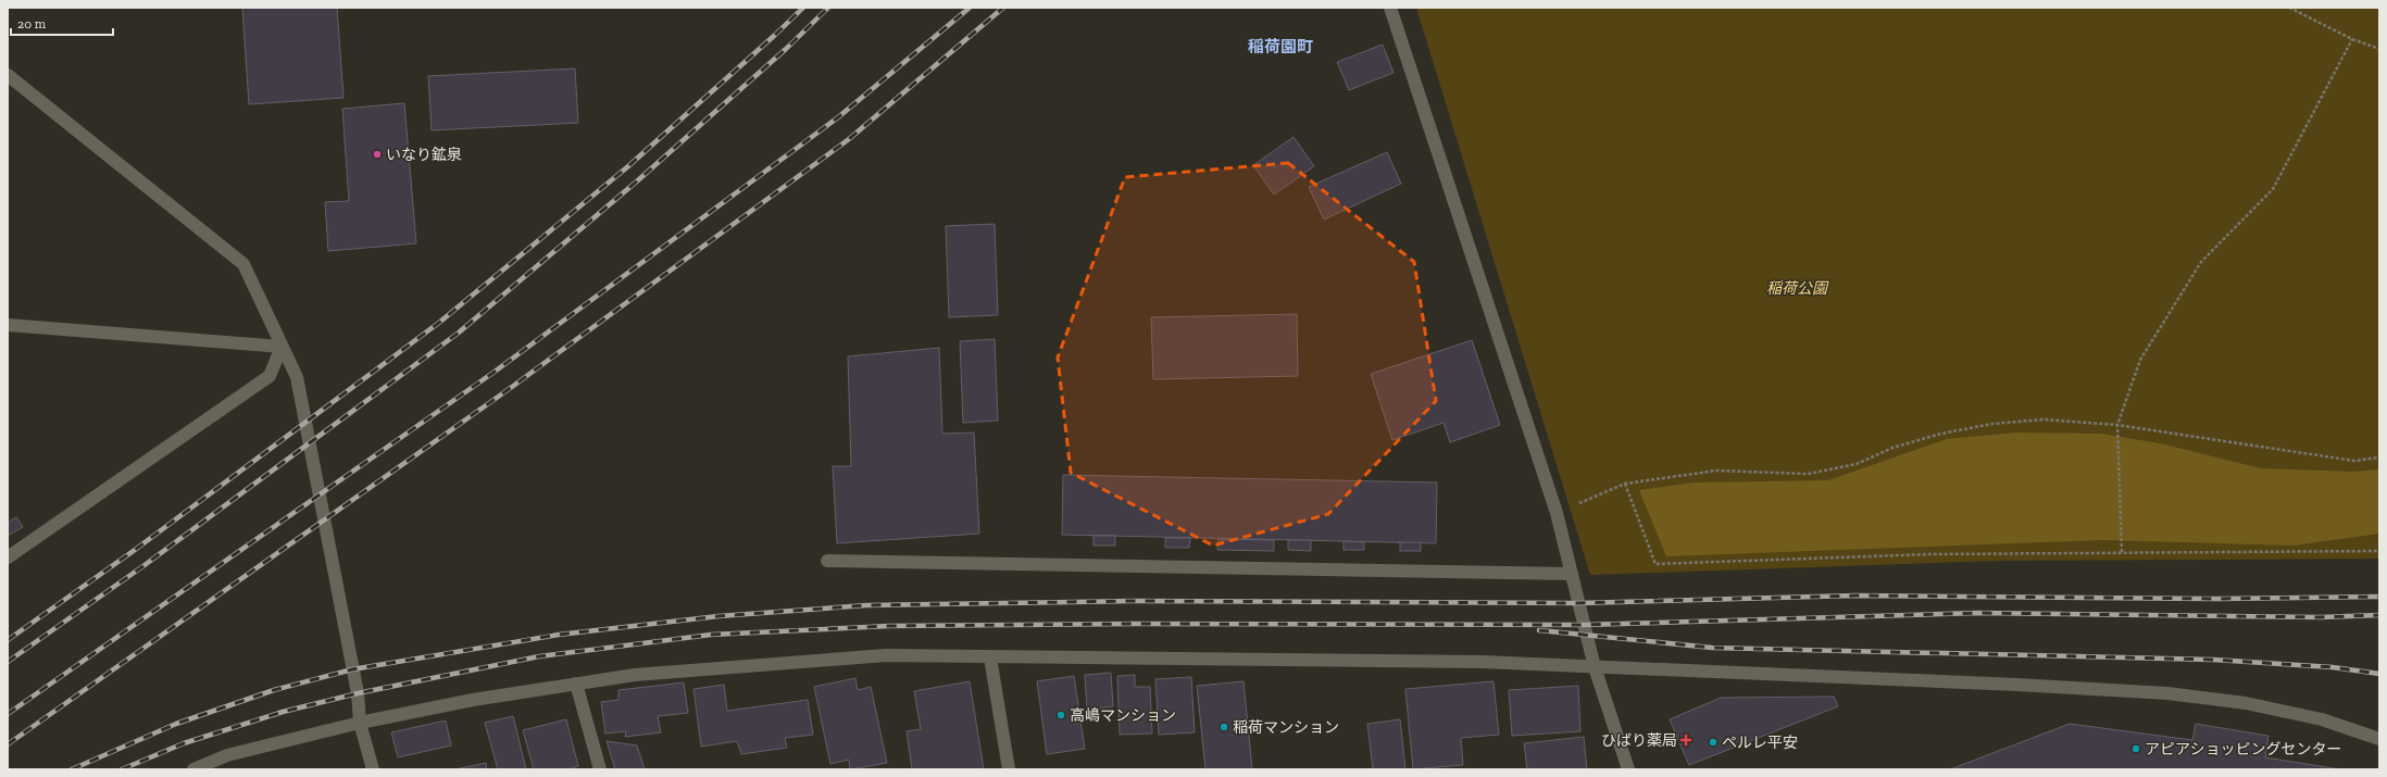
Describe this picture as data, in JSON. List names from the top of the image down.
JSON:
{
  "districts": ["稲荷園町"],
  "parks": ["稲荷公園"],
  "places": {
    "other": [
      "いなり鉱泉",
      "高嶋マンション",
      "稲荷マンション",
      "ペルレ平安",
      "アピアショッピングセンター"
    ],
    "health": ["ひばり薬局"]
  },
  "scale_bar": "20 m"
}
